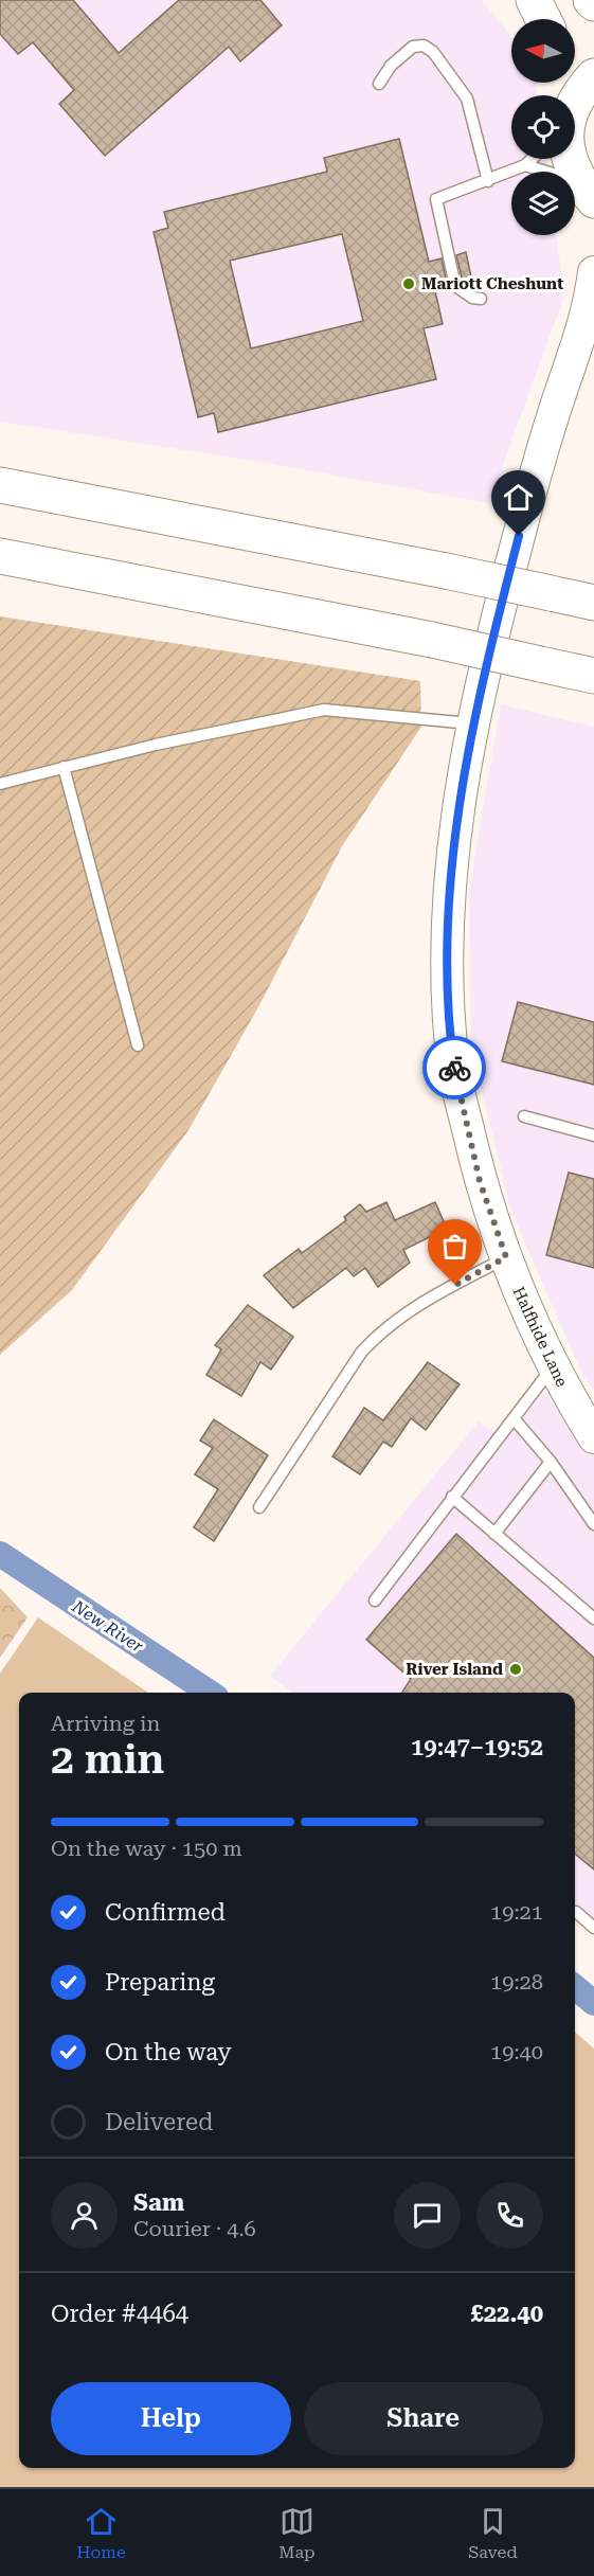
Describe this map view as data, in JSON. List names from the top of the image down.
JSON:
{
  "streets": {
    "main road": ["Halfhide Lane"]
  },
  "water": ["New River"],
  "places": ["Mariott Cheshunt", "River Island"],
  "north": "left",
  "page": {
    "heading": ["2 min", "Arriving in", "19:47–19:52"],
    "panel": [
      "Sam",
      "Courier · 4.6",
      "Order #4464",
      "£22.40"
    ],
    "bar": "On the way · 150 m",
    "list": [
      ["Confirmed", "19:21"],
      ["Preparing", "19:28"],
      ["On the way", "19:40"],
      "Delivered"
    ],
    "buttons": ["Help", "Share"],
    "tabs": ["Home", "Map", "Saved"]
  }
}
